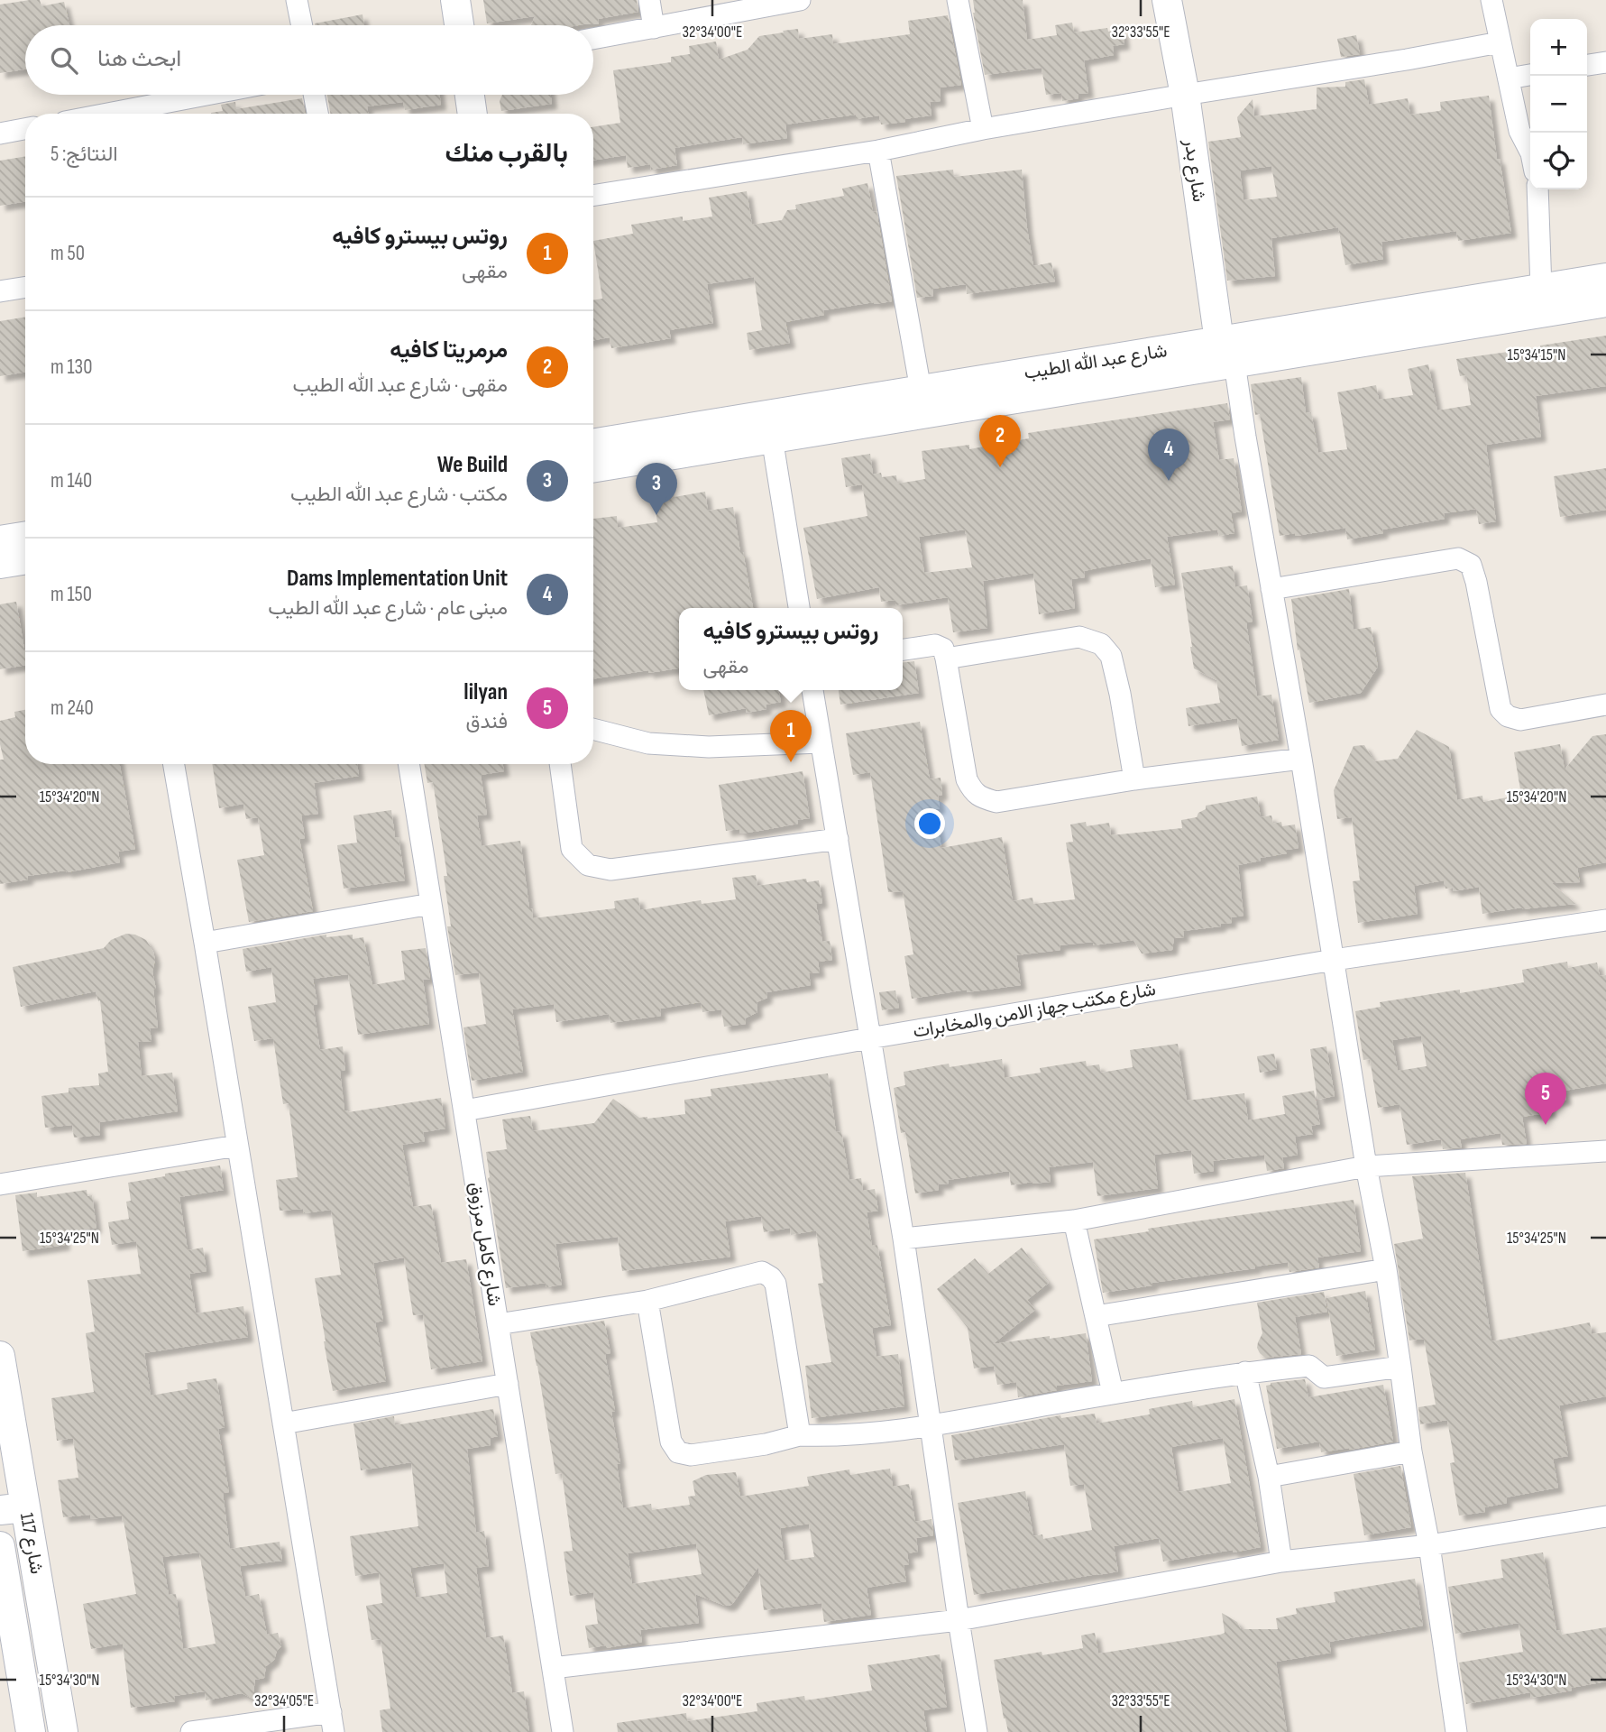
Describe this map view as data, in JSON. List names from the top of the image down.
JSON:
{
  "streets": {
    "main road": ["شارع بدر", "شارع عبد الله الطيب", "شارع 117"],
    "street": ["شارع مكتب جهاز الامن والمخابرات", "شارع كامل مرزوق"]
  },
  "crossings": [
    ["شارع بدر", "شارع عبد الله الطيب"],
    ["شارع مكتب جهاز الامن والمخابرات", "شارع كامل مرزوق"]
  ],
  "page": {
    "map_buttons": ["+", "−"],
    "search": "ابحث هنا",
    "heading": ["بالقرب منك", "النتائج: 5"],
    "list": [
      {
        "mark": "1",
        "name": "روتس بيسترو كافيه",
        "note": "مقهى",
        "value": "50 m"
      },
      {
        "mark": "2",
        "name": "مرمريتا كافيه",
        "note": "مقهى · شارع عبد الله الطيب",
        "value": "130 m"
      },
      {
        "mark": "3",
        "name": "We Build",
        "note": "مكتب · شارع عبد الله الطيب",
        "value": "140 m"
      },
      {
        "mark": "4",
        "name": "Dams Implementation Unit",
        "note": "مبنى عام · شارع عبد الله الطيب",
        "value": "150 m"
      },
      {
        "mark": "5",
        "name": "lilyan",
        "note": "فندق",
        "value": "240 m"
      }
    ],
    "pins": [
      "2",
      "4",
      "3",
      "1",
      "5"
    ],
    "popup": ["روتس بيسترو كافيه", "مقهى"]
  },
  "coordinates": [
    "32°34'00\"E",
    "32°33'55\"E",
    "15°34'15\"N",
    "15°34'20\"N",
    "15°34'25\"N",
    "15°34'30\"N",
    "32°34'05\"E"
  ]
}
